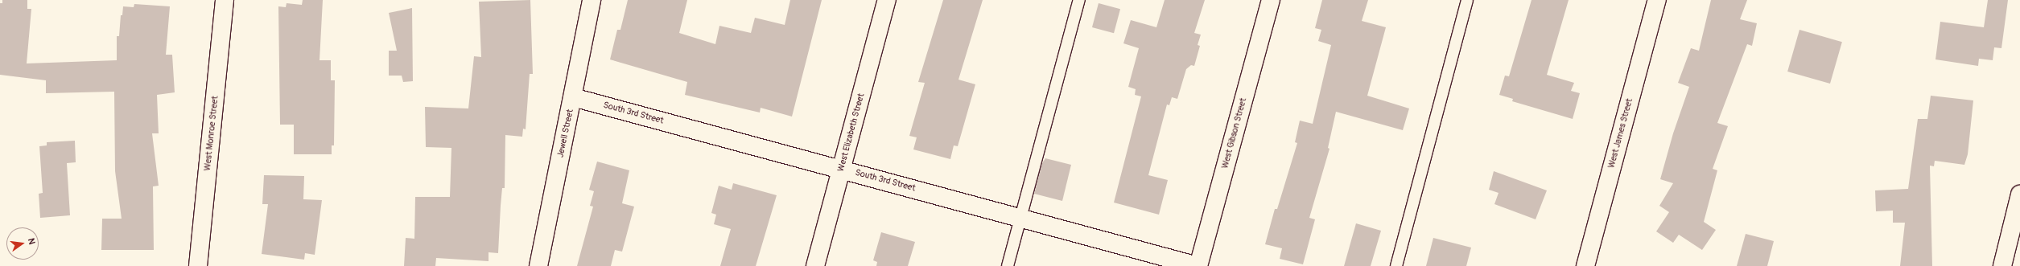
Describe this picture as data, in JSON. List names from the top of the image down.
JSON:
{
  "streets": {
    "street": [
      "South 3rd Street",
      "West Elizabeth Street",
      "West Monroe Street",
      "Jewell Street",
      "West Gibson Street",
      "West James Street"
    ]
  },
  "crossings": [
    ["South 3rd Street", "West Elizabeth Street"],
    ["South 3rd Street", "Jewell Street"],
    ["South 3rd Street", "West Gibson Street"]
  ],
  "north": "right"
}
